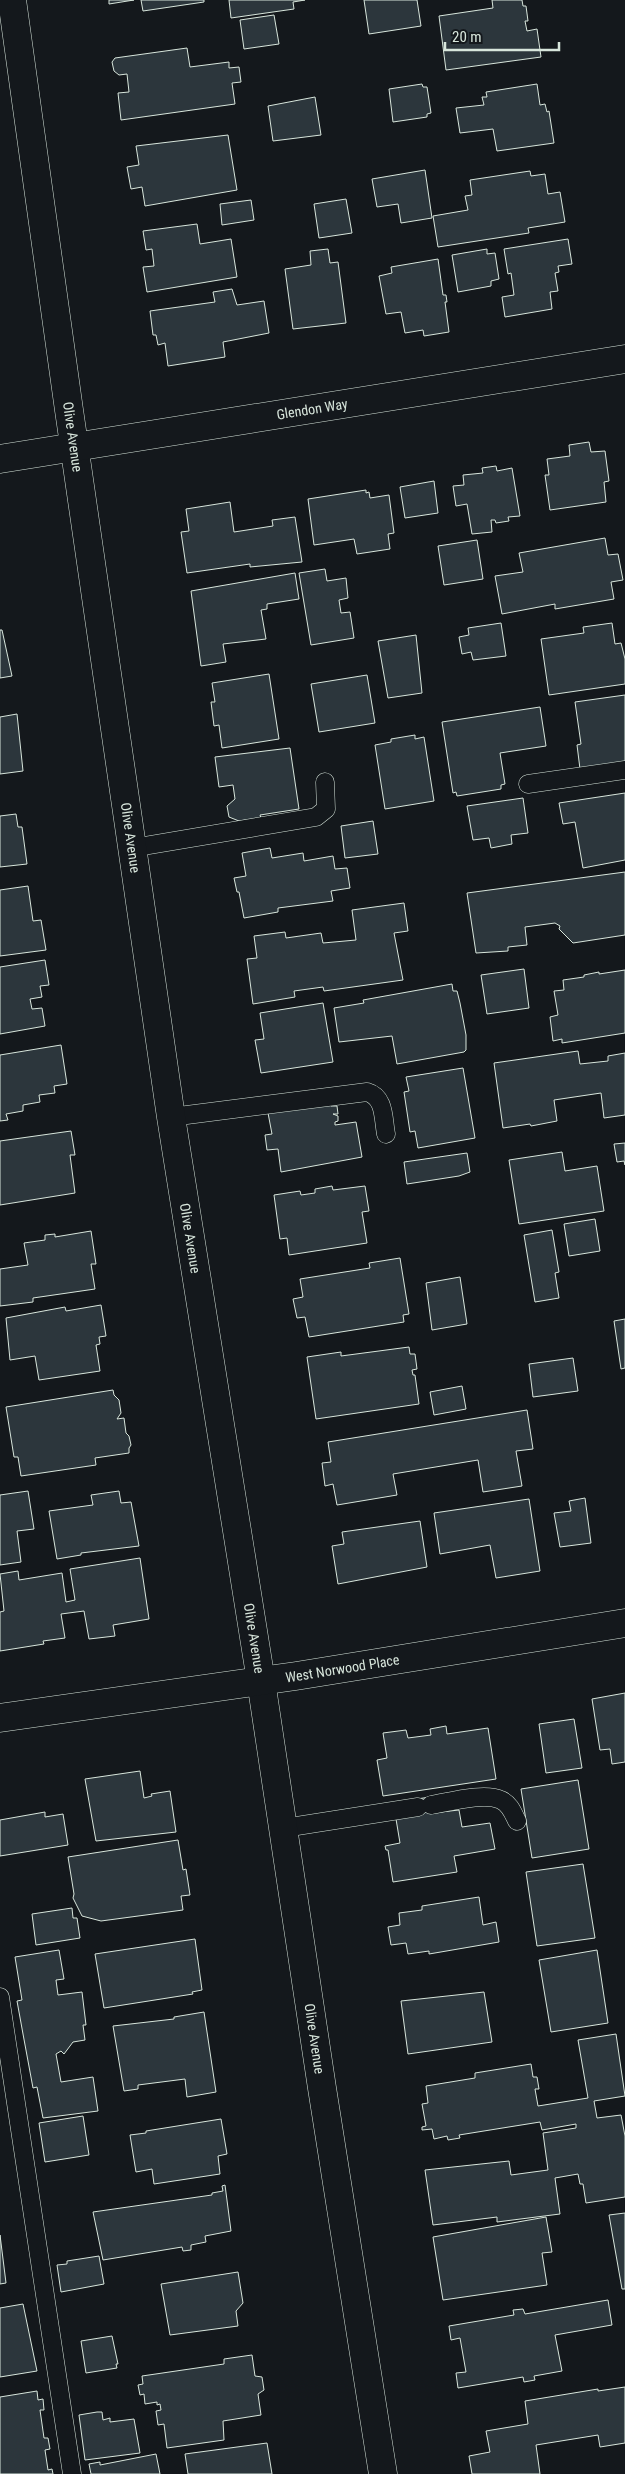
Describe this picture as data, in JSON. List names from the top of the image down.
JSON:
{
  "streets": {
    "street": ["Glendon Way", "Olive Avenue", "West Norwood Place"]
  },
  "crossings": [
    ["Glendon Way", "Olive Avenue"],
    ["Olive Avenue", "West Norwood Place"]
  ],
  "scale_bar": "20 m"
}
